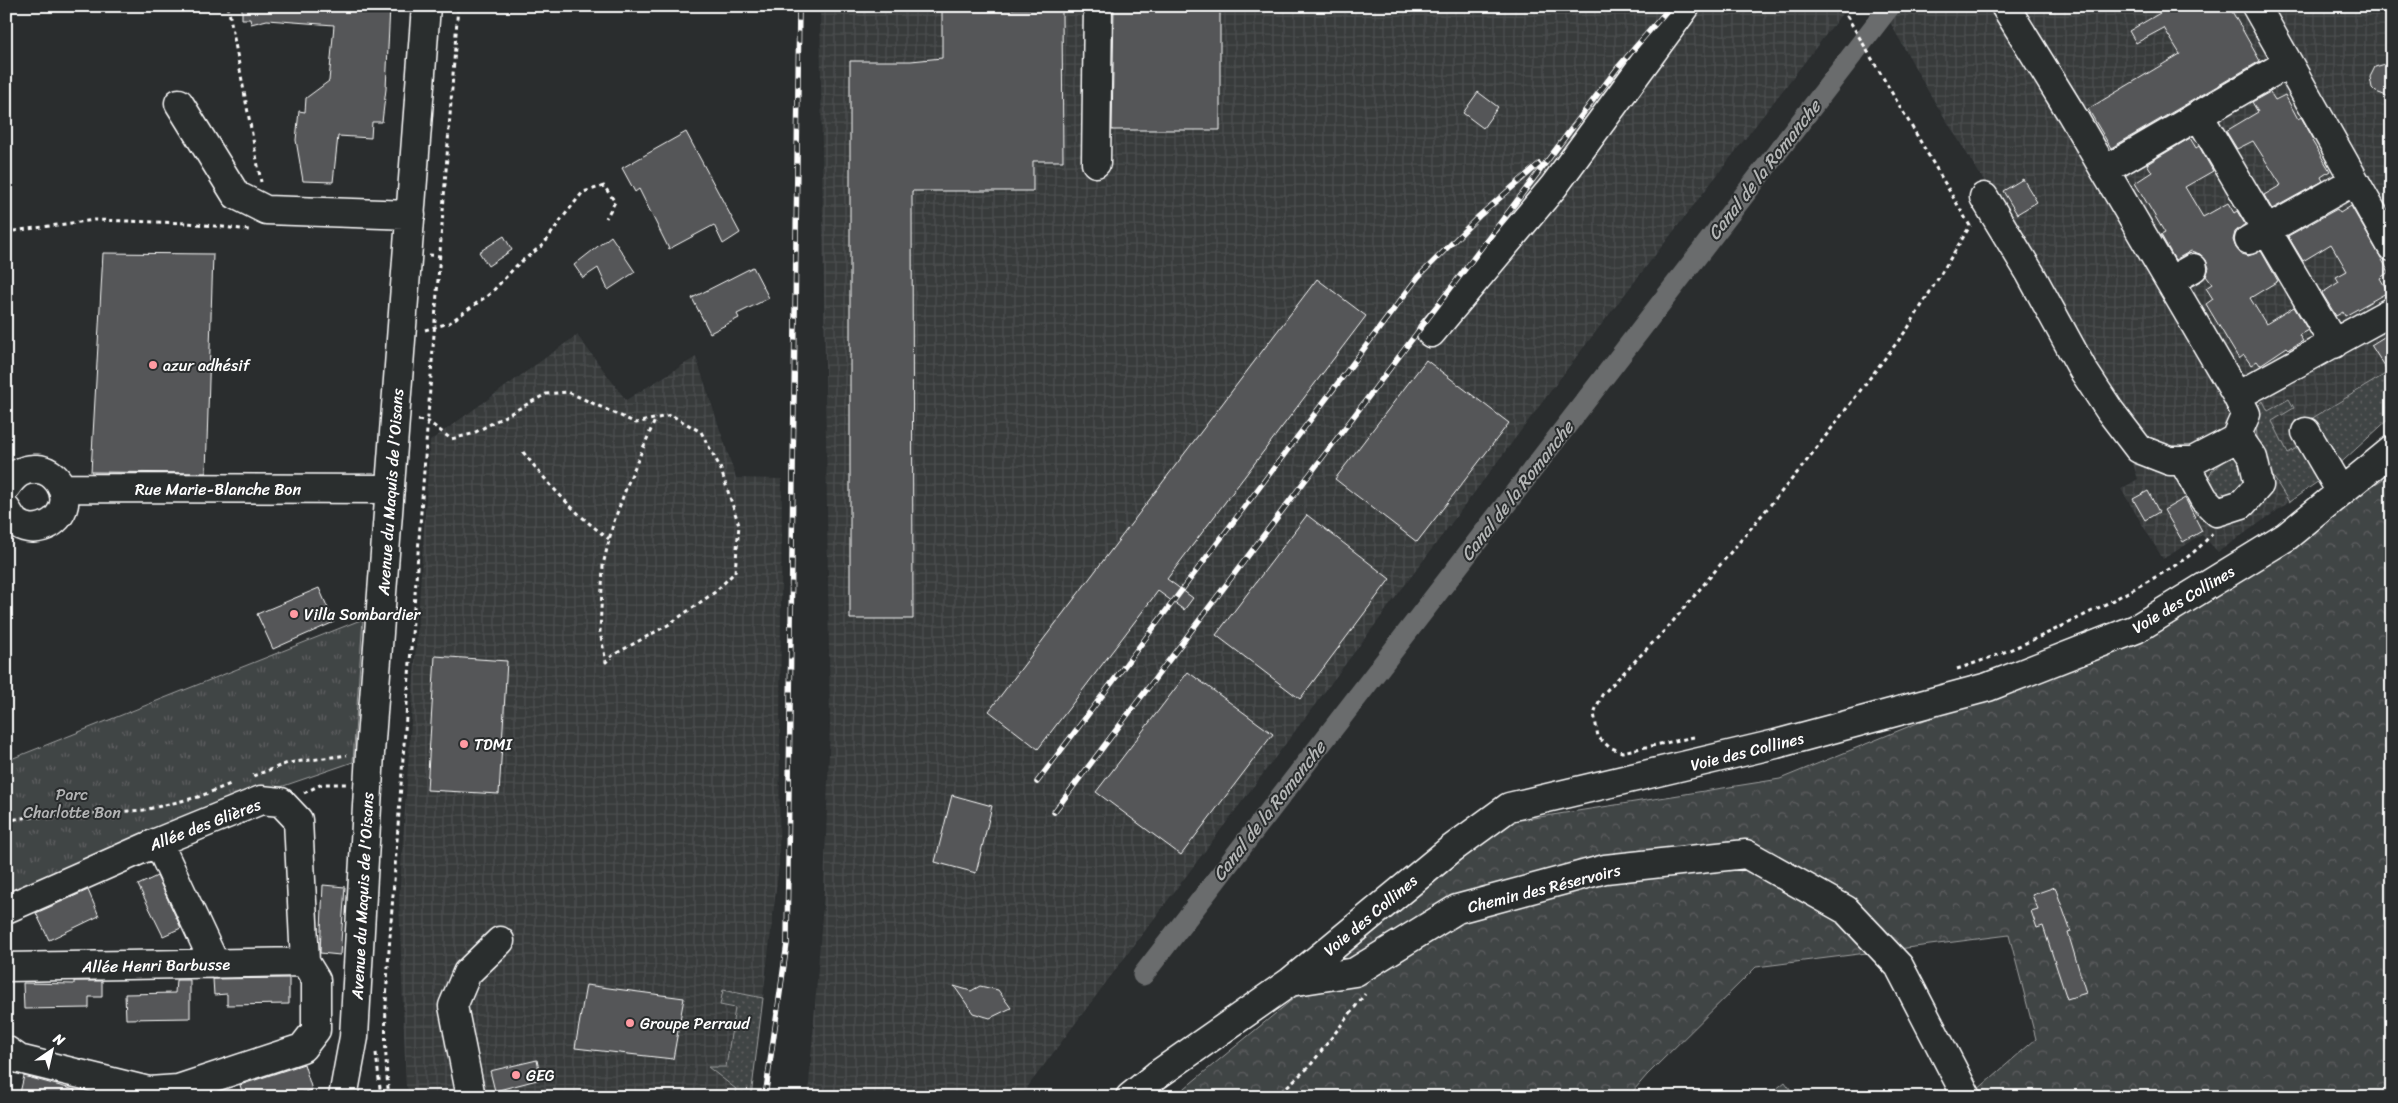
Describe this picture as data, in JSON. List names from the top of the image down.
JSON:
{
  "streets": {
    "street": [
      "Rue Marie-Blanche Bon",
      "Avenue du Maquis de l'Oisans",
      "Voie des Collines",
      "Allée des Glières",
      "Chemin des Réservoirs",
      "Allée Henri Barbusse"
    ]
  },
  "crossings": [
    ["Rue Marie-Blanche Bon", "Avenue du Maquis de l'Oisans"],
    ["Voie des Collines", "Chemin des Réservoirs"],
    ["Allée des Glières", "Allée Henri Barbusse"]
  ],
  "water": ["Canal de la Romanche"],
  "parks": ["Parc Charlotte Bon"],
  "places": [
    "azur adhésif",
    "Villa Sombardier",
    "TDMI",
    "Groupe Perraud",
    "GEG"
  ],
  "north": "top right"
}
